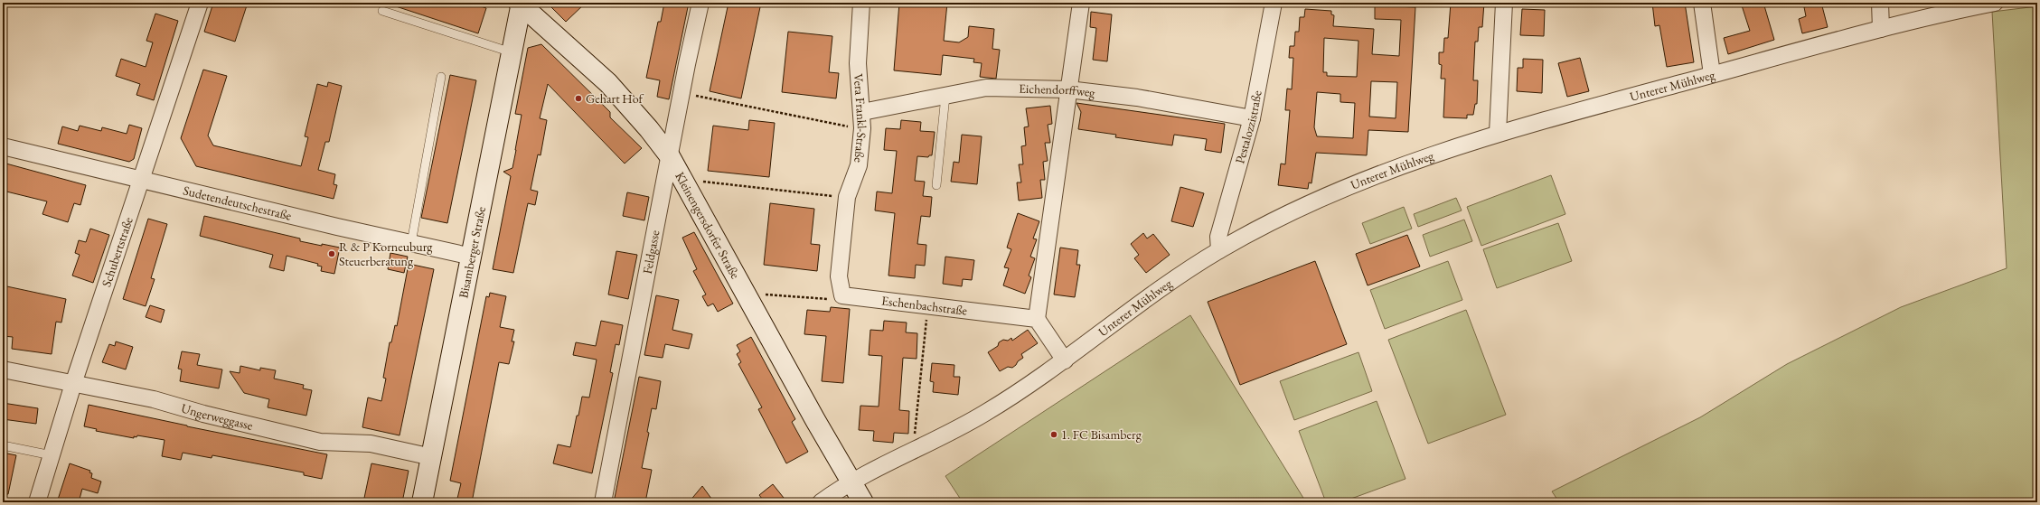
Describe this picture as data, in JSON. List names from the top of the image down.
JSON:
{
  "streets": {
    "main road": ["Kleinengersdorfer Straße", "Bisamberger Straße"],
    "street": [
      "Unterer Mühlweg",
      "Eichendorffweg",
      "Vera Frankl-Straße",
      "Pestalozzistraße",
      "Sudetendeutschestraße",
      "Schubertstraße",
      "Feldgasse",
      "Eschenbachstraße",
      "Ungerweggasse"
    ]
  },
  "crossings": [
    ["Unterer Mühlweg", "Pestalozzistraße"],
    ["Unterer Mühlweg", "Kleinengersdorfer Straße"],
    ["Eichendorffweg", "Vera Frankl-Straße"],
    ["Eichendorffweg", "Pestalozzistraße"],
    ["Vera Frankl-Straße", "Eschenbachstraße"],
    ["Sudetendeutschestraße", "Schubertstraße"],
    ["Sudetendeutschestraße", "Bisamberger Straße"],
    ["Kleinengersdorfer Straße", "Feldgasse"],
    ["Kleinengersdorfer Straße", "Bisamberger Straße"],
    ["Schubertstraße", "Ungerweggasse"],
    ["Bisamberger Straße", "Ungerweggasse"]
  ],
  "places": ["Gehart Hof", "R & P Korneuburg Steuerberatung", "1. FC Bisamberg"]
}
